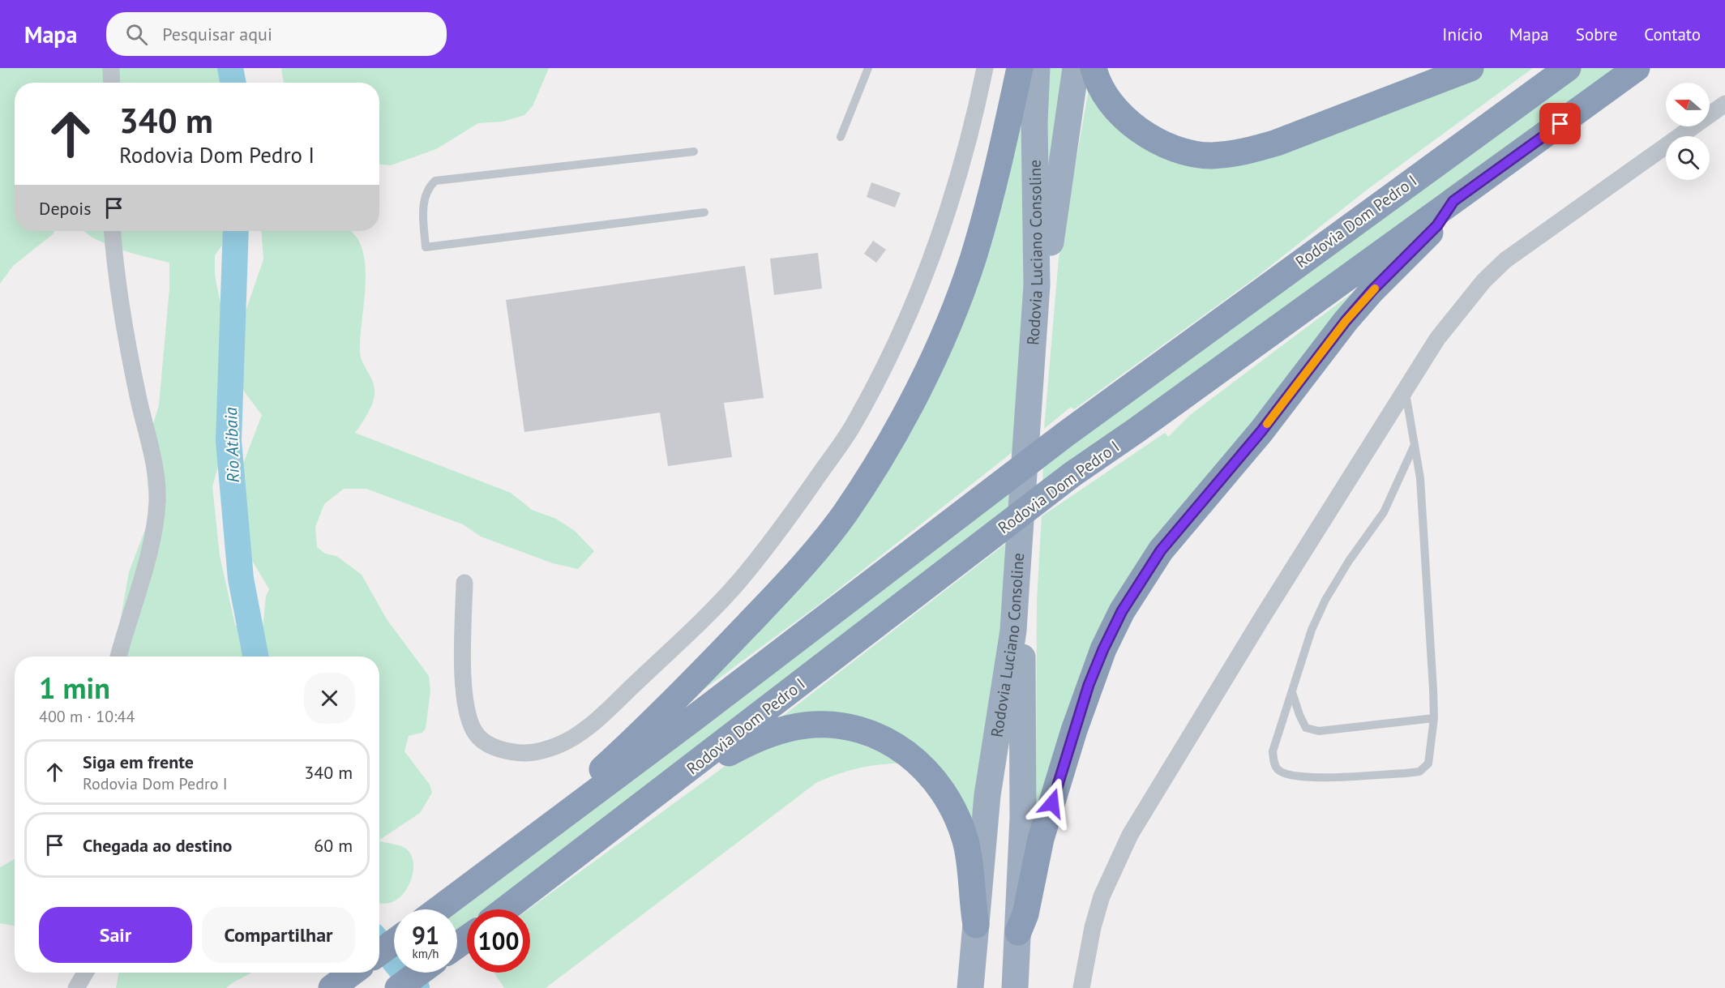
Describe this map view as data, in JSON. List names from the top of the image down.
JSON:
{
  "streets": {
    "highway": ["Rodovia Dom Pedro I", "Rodovia Luciano Consoline"]
  },
  "water": ["Rio Atibaia"],
  "north": "left",
  "page": {
    "header": "Mapa",
    "search": "Pesquisar aqui",
    "nav": [
      "Início",
      "Mapa",
      "Sobre",
      "Contato"
    ],
    "turn": ["340 m", "Rodovia Dom Pedro I"],
    "then": "Depois",
    "heading": ["1 min", "400 m · 10:44"],
    "list": [
      {
        "name": "Siga em frente",
        "note": "Rodovia Dom Pedro I",
        "value": "340 m"
      },
      {
        "name": "Chegada ao destino",
        "value": "60 m"
      }
    ],
    "buttons": ["Sair", "Compartilhar"],
    "speed": "91 km/h",
    "limit": "100"
  }
}
